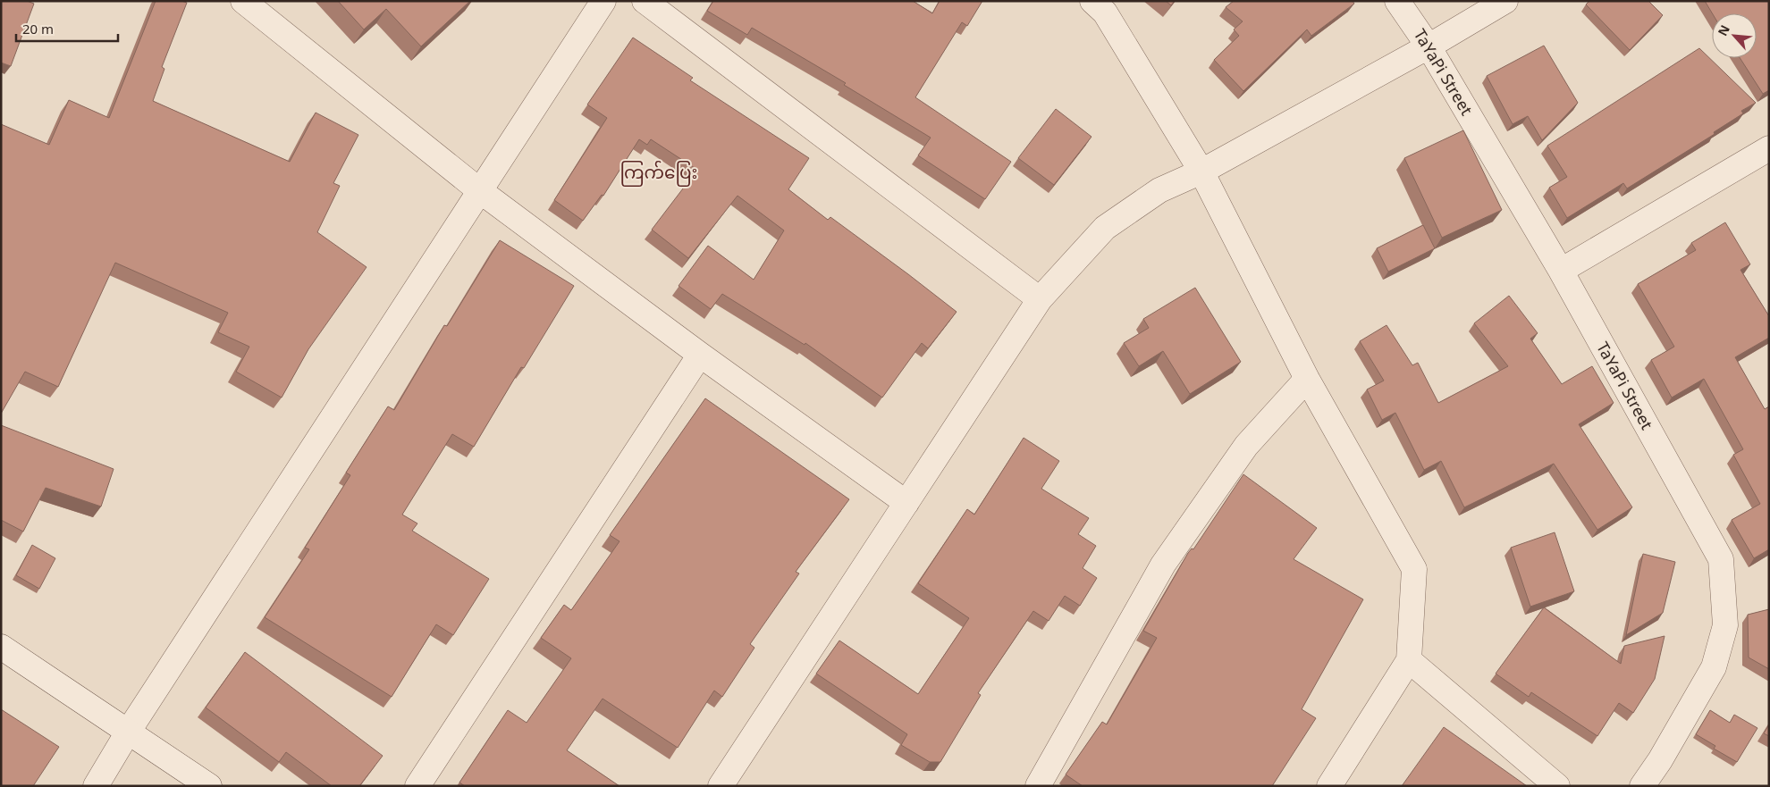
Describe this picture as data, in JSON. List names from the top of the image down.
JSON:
{
  "streets": {
    "street": ["TaYaPi Street"]
  },
  "districts": ["ကြက်ပြေး"],
  "scale_bar": "20 m",
  "north": "top left"
}
